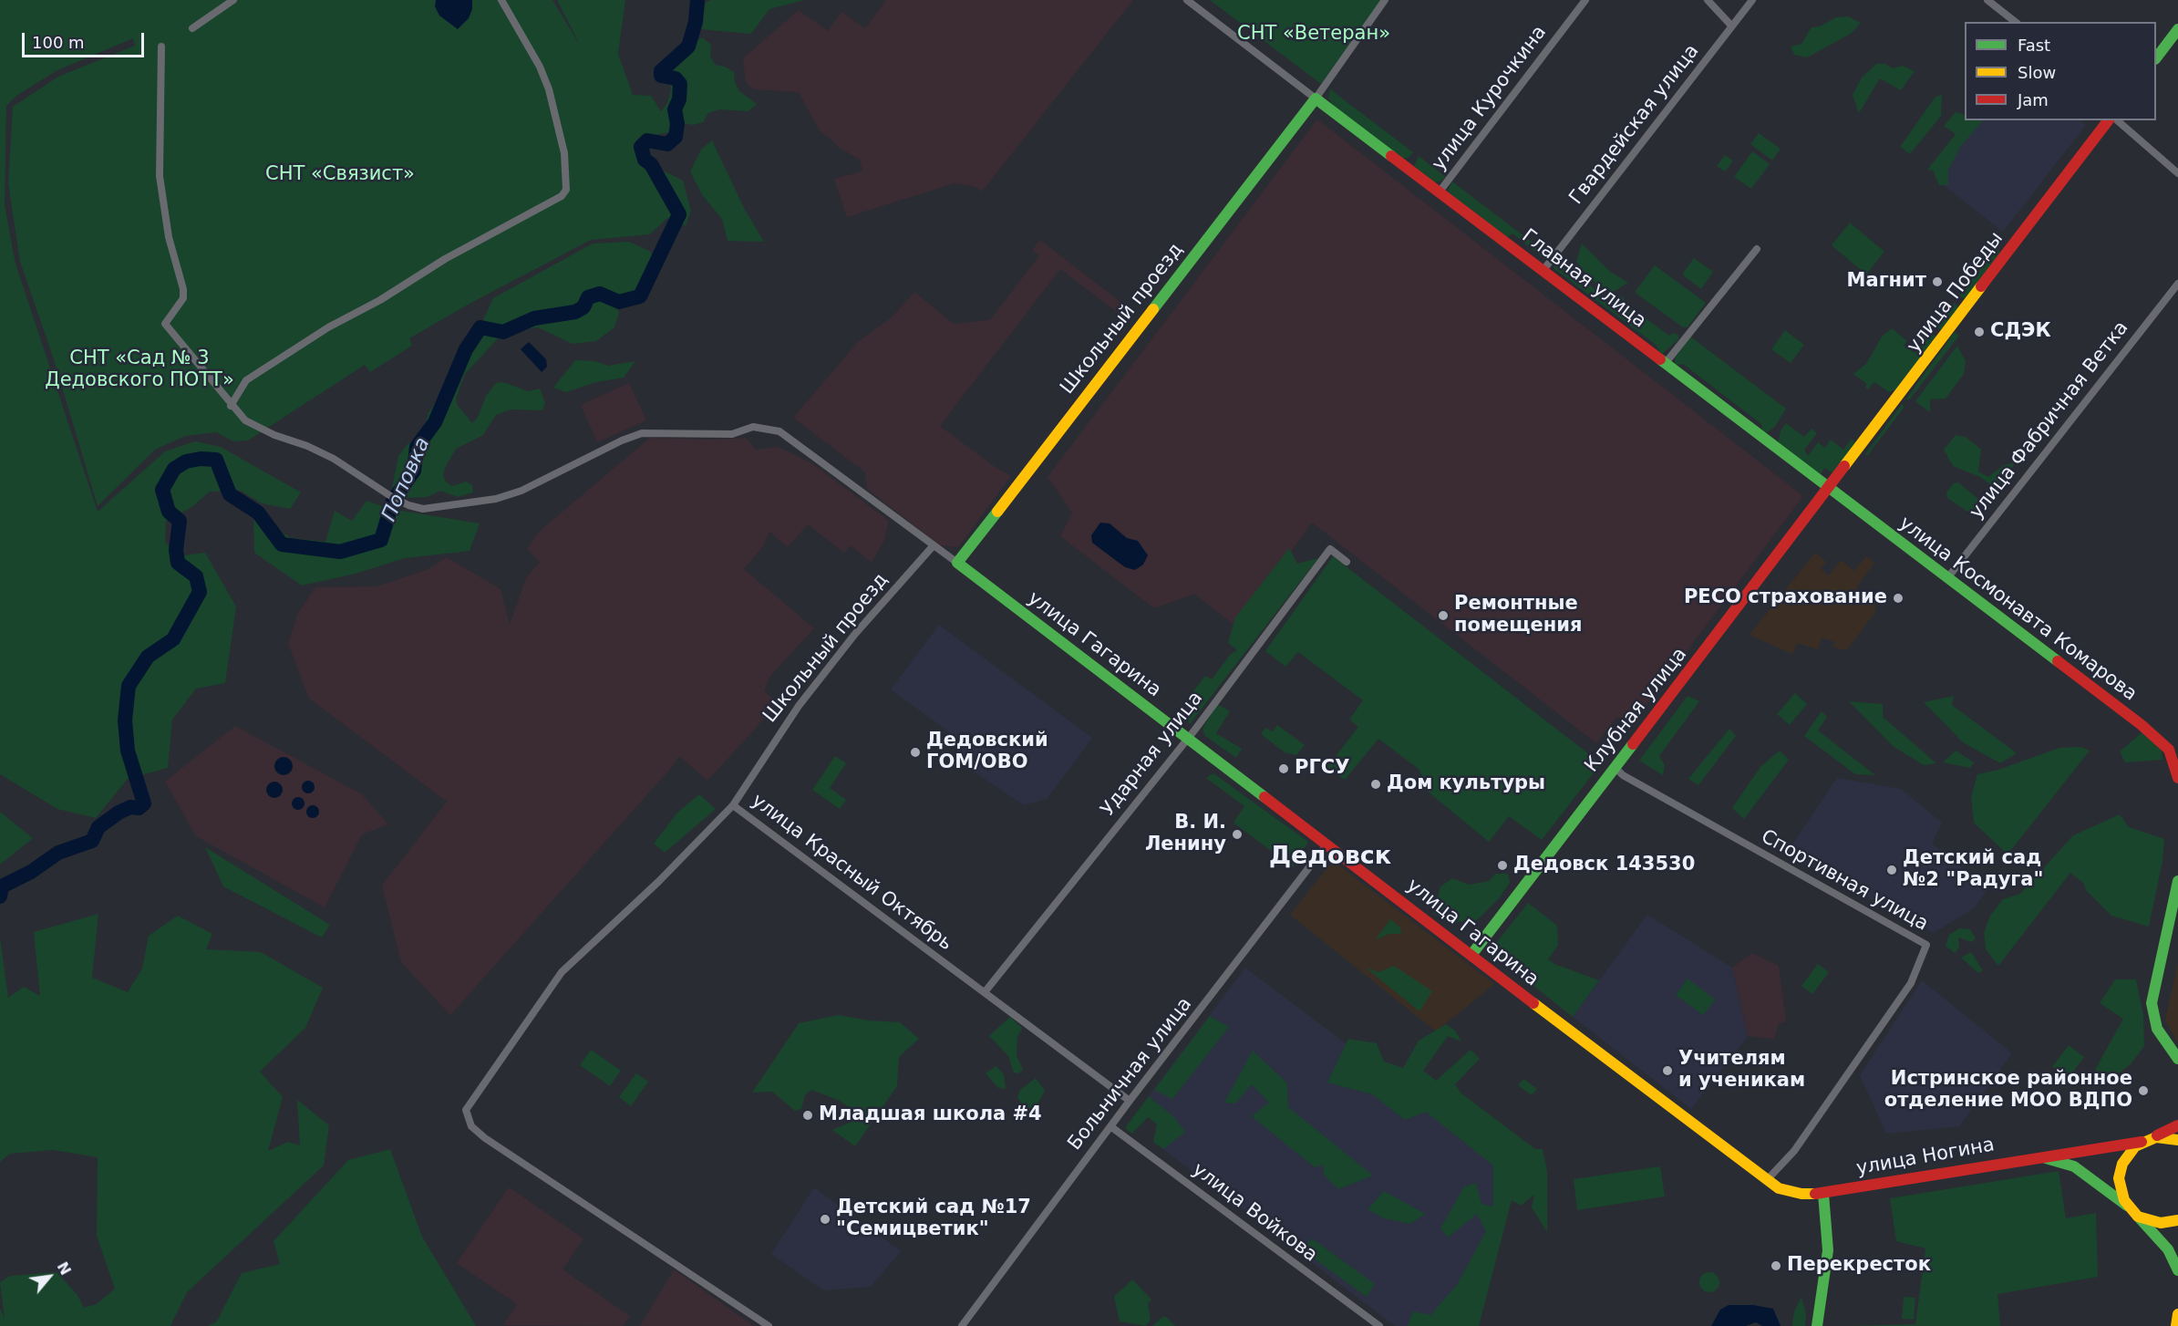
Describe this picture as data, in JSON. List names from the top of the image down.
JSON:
{
  "streets": {
    "street": [
      "улица Курочкина",
      "Гвардейская улица",
      "Главная улица",
      "улица Победы",
      "Школьный проезд",
      "улица Фабричная Ветка",
      "улица Космонавта Комарова",
      "улица Гагарина",
      "Клубная улица",
      "Ударная улица",
      "улица Красный Октябрь",
      "Спортивная улица",
      "Больничная улица",
      "улица Ногина",
      "улица Войкова"
    ]
  },
  "crossings": [
    ["улица Курочкина", "Главная улица"],
    ["Гвардейская улица", "Главная улица"],
    ["Главная улица", "улица Победы"],
    ["Главная улица", "Школьный проезд"],
    ["Главная улица", "улица Космонавта Комарова"],
    ["Главная улица", "Клубная улица"],
    ["улица Победы", "улица Космонавта Комарова"],
    ["улица Победы", "Клубная улица"],
    ["Школьный проезд", "улица Гагарина"],
    ["Школьный проезд", "улица Красный Октябрь"],
    ["улица Фабричная Ветка", "улица Космонавта Комарова"],
    ["улица Космонавта Комарова", "Клубная улица"],
    ["улица Гагарина", "Клубная улица"],
    ["улица Гагарина", "Ударная улица"],
    ["улица Гагарина", "Спортивная улица"],
    ["улица Гагарина", "Больничная улица"],
    ["улица Гагарина", "улица Ногина"],
    ["Клубная улица", "Спортивная улица"],
    ["Ударная улица", "улица Красный Октябрь"],
    ["улица Красный Октябрь", "Больничная улица"],
    ["Больничная улица", "улица Войкова"]
  ],
  "districts": ["Дедовск"],
  "water": ["Поповка"],
  "parks": ["СНТ «Ветеран»", "СНТ «Связист»", "СНТ «Сад № 3 Дедовского ПОТТ»"],
  "places": [
    "Магнит",
    "СДЭК",
    "РЕСО страхование",
    "Ремонтные помещения",
    "Дедовский ГОМ/ОВО",
    "РГСУ",
    "Дом культуры",
    "В. И. Ленину",
    "Дедовск 143530",
    "Детский сад №2 \"Радуга\"",
    "Учителям и ученикам",
    "Истринское районное отделение МОО ВДПО",
    "Младшая школа #4",
    "Детский сад №17 \"Семицветик\"",
    "Перекресток"
  ],
  "legend": ["Fast", "Slow", "Jam"],
  "scale_bar": "100 m",
  "north": "top right"
}
